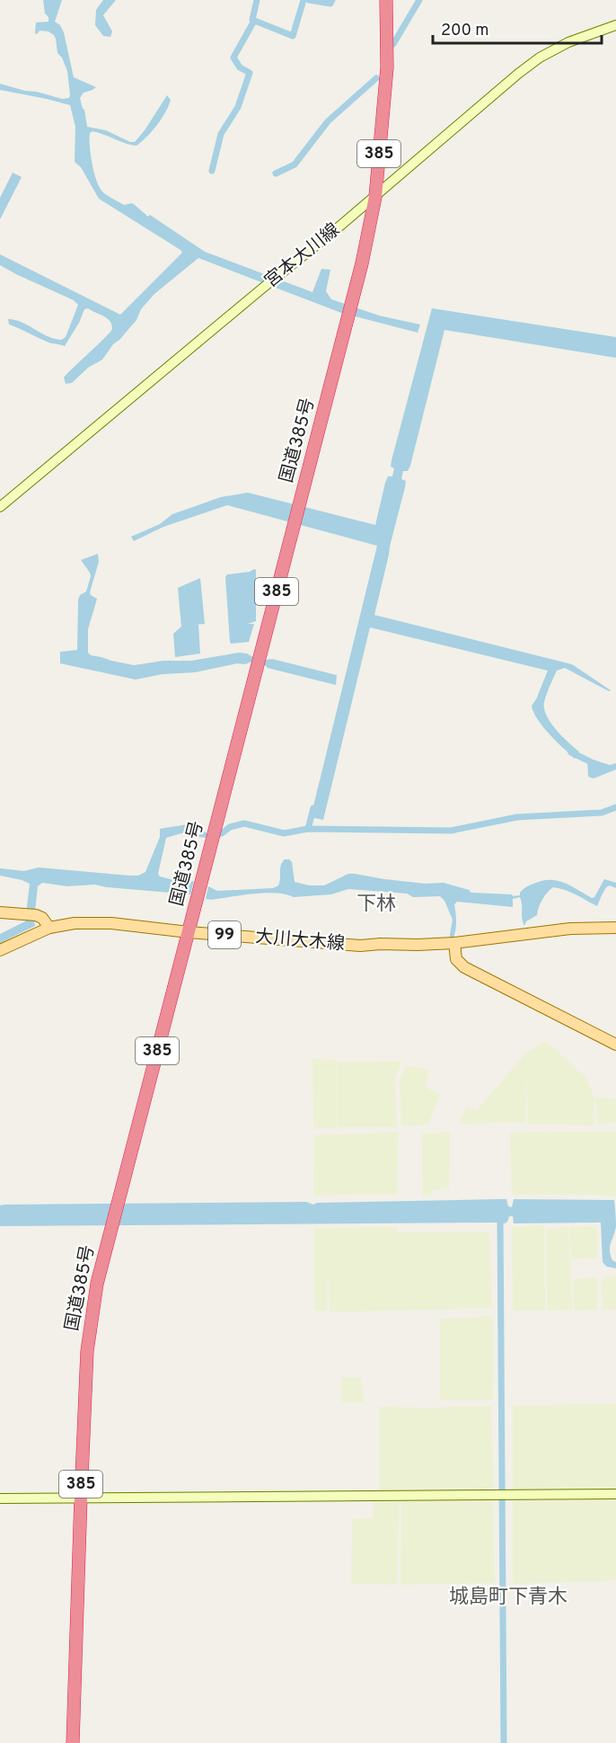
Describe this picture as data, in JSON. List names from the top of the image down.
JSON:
{
  "streets": {
    "highway": ["385", "国道385号"],
    "main road": ["宮本大川線", "99", "大川大木線"]
  },
  "crossings": [
    ["宮本大川線", "国道385号"],
    ["国道385号", "大川大木線"]
  ],
  "districts": ["下林", "城島町下青木"],
  "scale_bar": "200 m"
}
